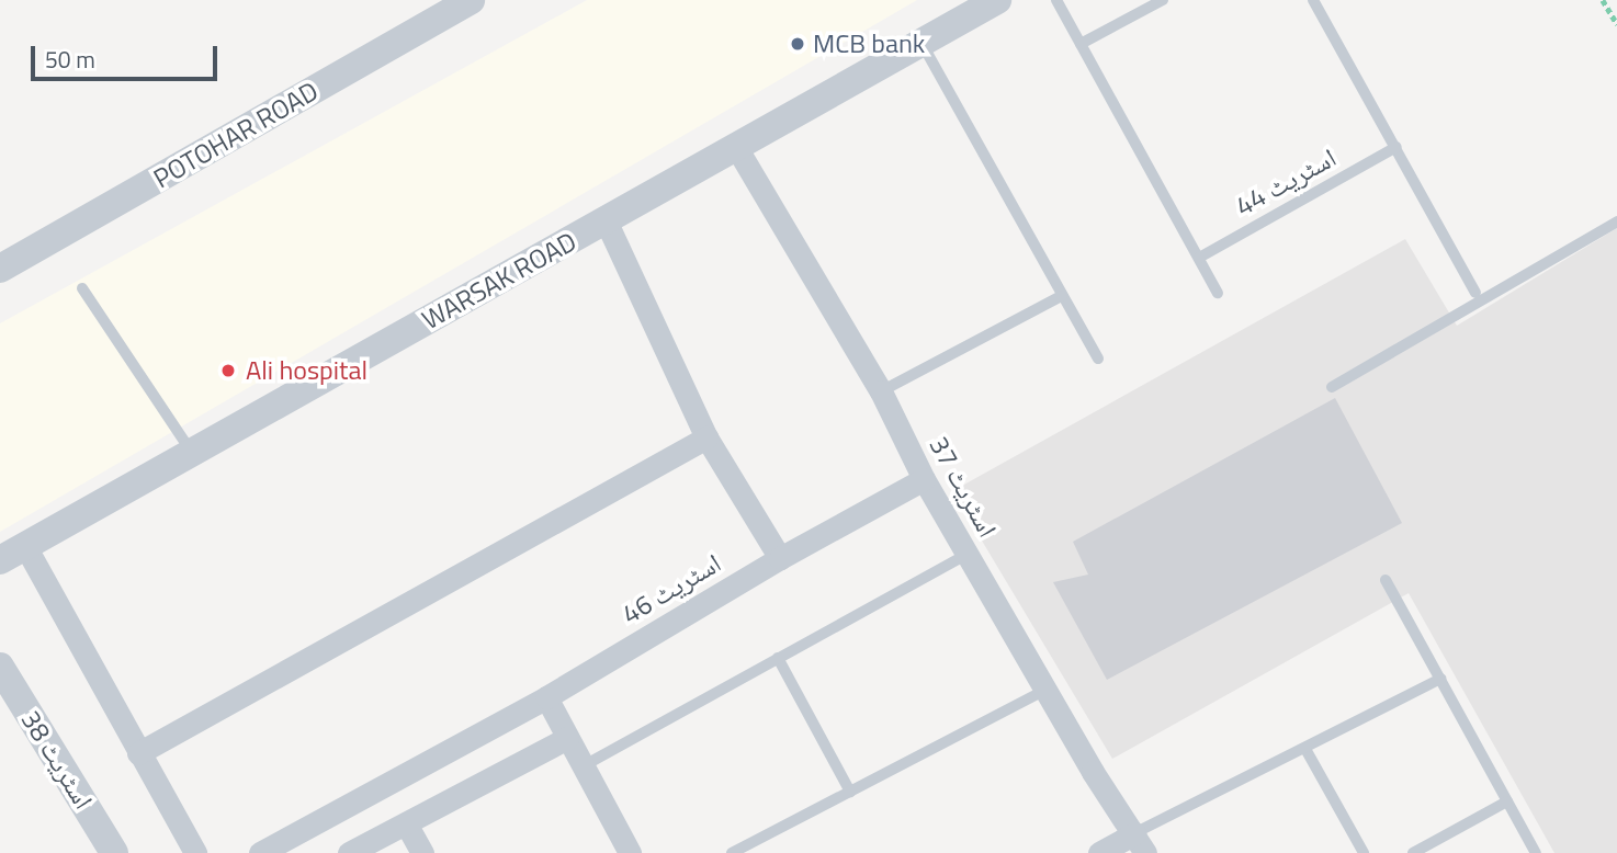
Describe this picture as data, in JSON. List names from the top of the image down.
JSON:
{
  "streets": {
    "street": [
      "POTOHAR ROAD",
      "WARSAK ROAD",
      "اسٹریٹ 37",
      "اسٹریٹ 46",
      "اسٹریٹ 38"
    ],
    "lane": ["اسٹریٹ 44"]
  },
  "crossings": [
    ["WARSAK ROAD", "اسٹریٹ 37"],
    ["اسٹریٹ 37", "اسٹریٹ 46"]
  ],
  "places": ["MCB bank", "Ali hospital"],
  "scale_bar": "50 m"
}
